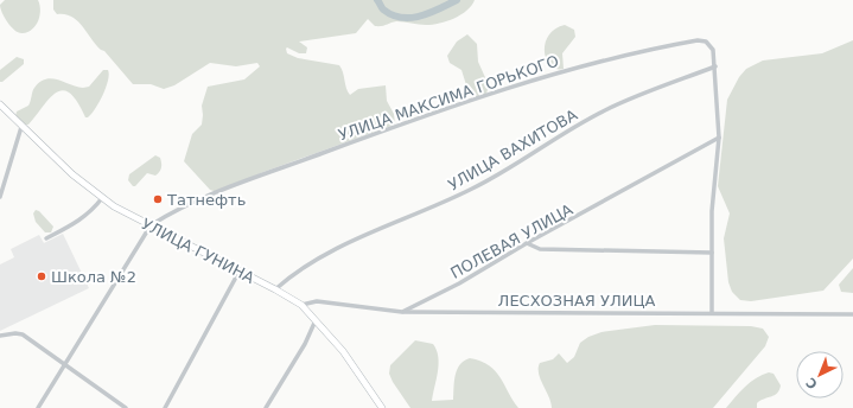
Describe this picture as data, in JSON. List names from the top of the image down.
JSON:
{
  "streets": {
    "main road": ["УЛИЦА ГУНИНА"],
    "street": [
      "УЛИЦА МАКСИМА ГОРЬКОГО",
      "УЛИЦА ВАХИТОВА",
      "ПОЛЕВАЯ УЛИЦА",
      "ЛЕСХОЗНАЯ УЛИЦА"
    ]
  },
  "crossings": [
    ["УЛИЦА МАКСИМА ГОРЬКОГО", "УЛИЦА ВАХИТОВА"],
    ["УЛИЦА МАКСИМА ГОРЬКОГО", "ПОЛЕВАЯ УЛИЦА"],
    ["УЛИЦА МАКСИМА ГОРЬКОГО", "УЛИЦА ГУНИНА"],
    ["УЛИЦА МАКСИМА ГОРЬКОГО", "ЛЕСХОЗНАЯ УЛИЦА"],
    ["УЛИЦА ВАХИТОВА", "УЛИЦА ГУНИНА"],
    ["ПОЛЕВАЯ УЛИЦА", "ЛЕСХОЗНАЯ УЛИЦА"]
  ],
  "places": ["Татнефть", "Школа №2"],
  "north": "bottom left"
}
